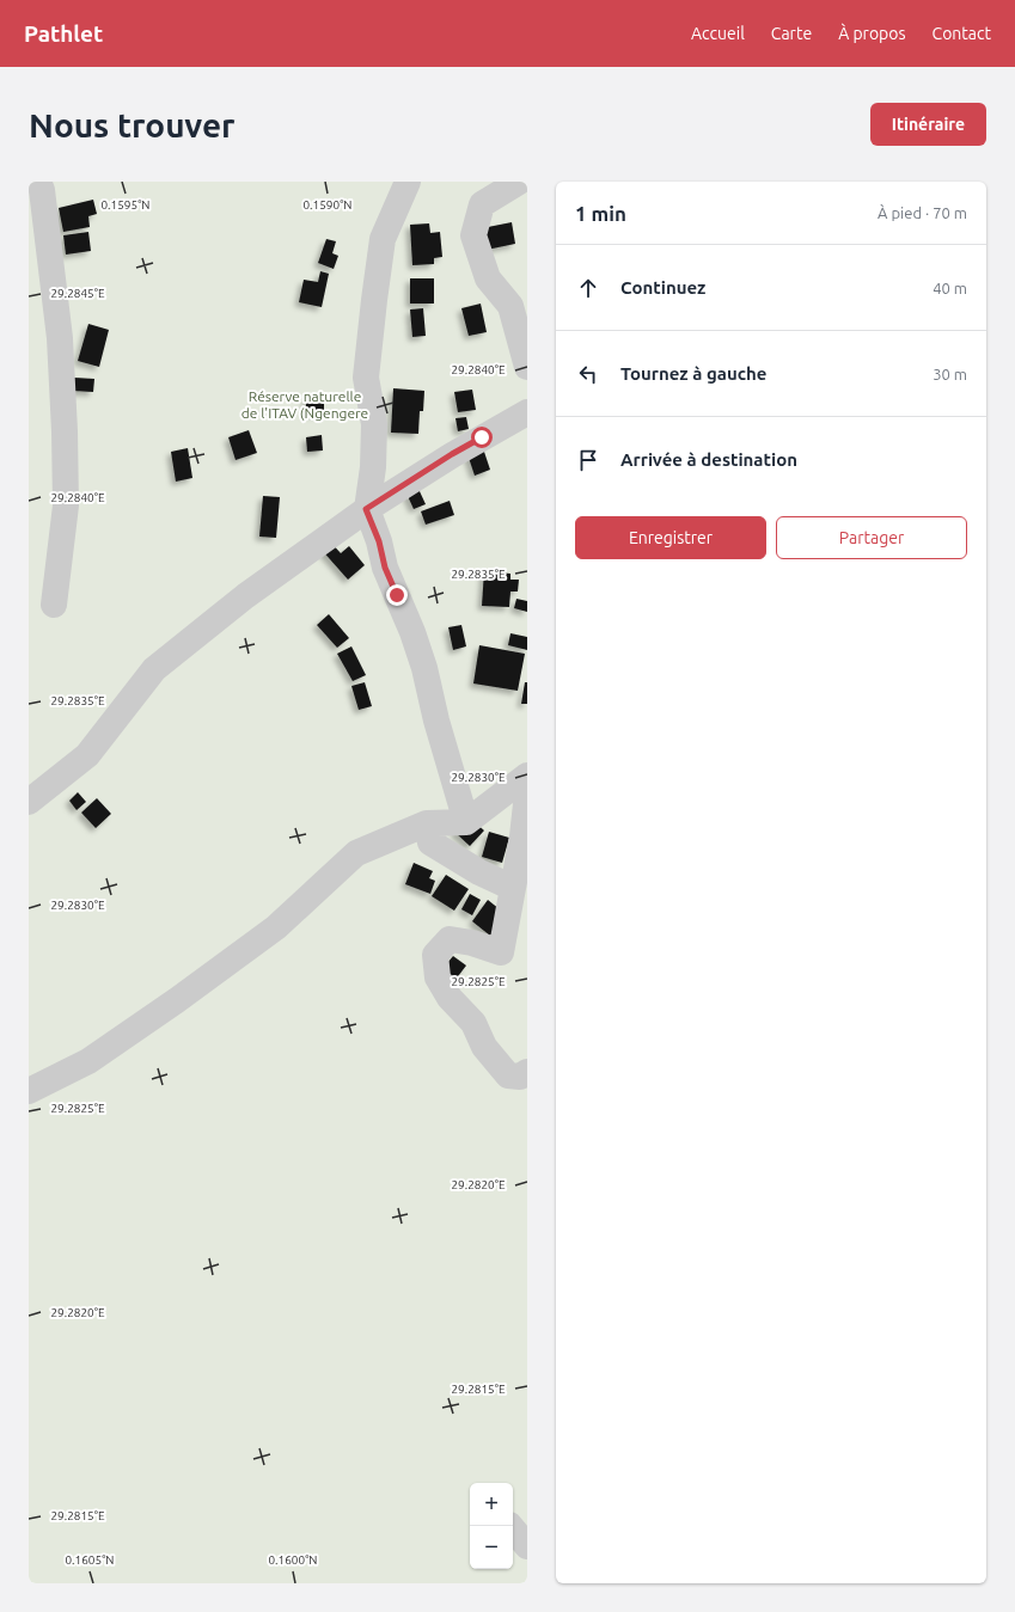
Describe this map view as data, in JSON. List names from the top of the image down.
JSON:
{
  "parks": ["Réserve naturelle de l'ITAV (Ngengere"],
  "page": {
    "header": "Pathlet",
    "nav": [
      "Accueil",
      "Carte",
      "À propos",
      "Contact"
    ],
    "buttons": [
      "Itinéraire",
      ["Enregistrer", "Partager"]
    ],
    "title": "Nous trouver",
    "heading": ["1 min", "À pied · 70 m"],
    "list": [
      ["Continuez", "40 m"],
      ["Tournez à gauche", "30 m"],
      "Arrivée à destination"
    ],
    "map_buttons": ["+", "−"]
  },
  "coordinates": [
    "0.1595°N",
    "0.1590°N",
    "29.2845°E",
    "29.2840°E",
    "29.2835°E",
    "29.2830°E",
    "29.2825°E",
    "29.2820°E",
    "29.2815°E",
    "0.1605°N",
    "0.1600°N"
  ]
}
